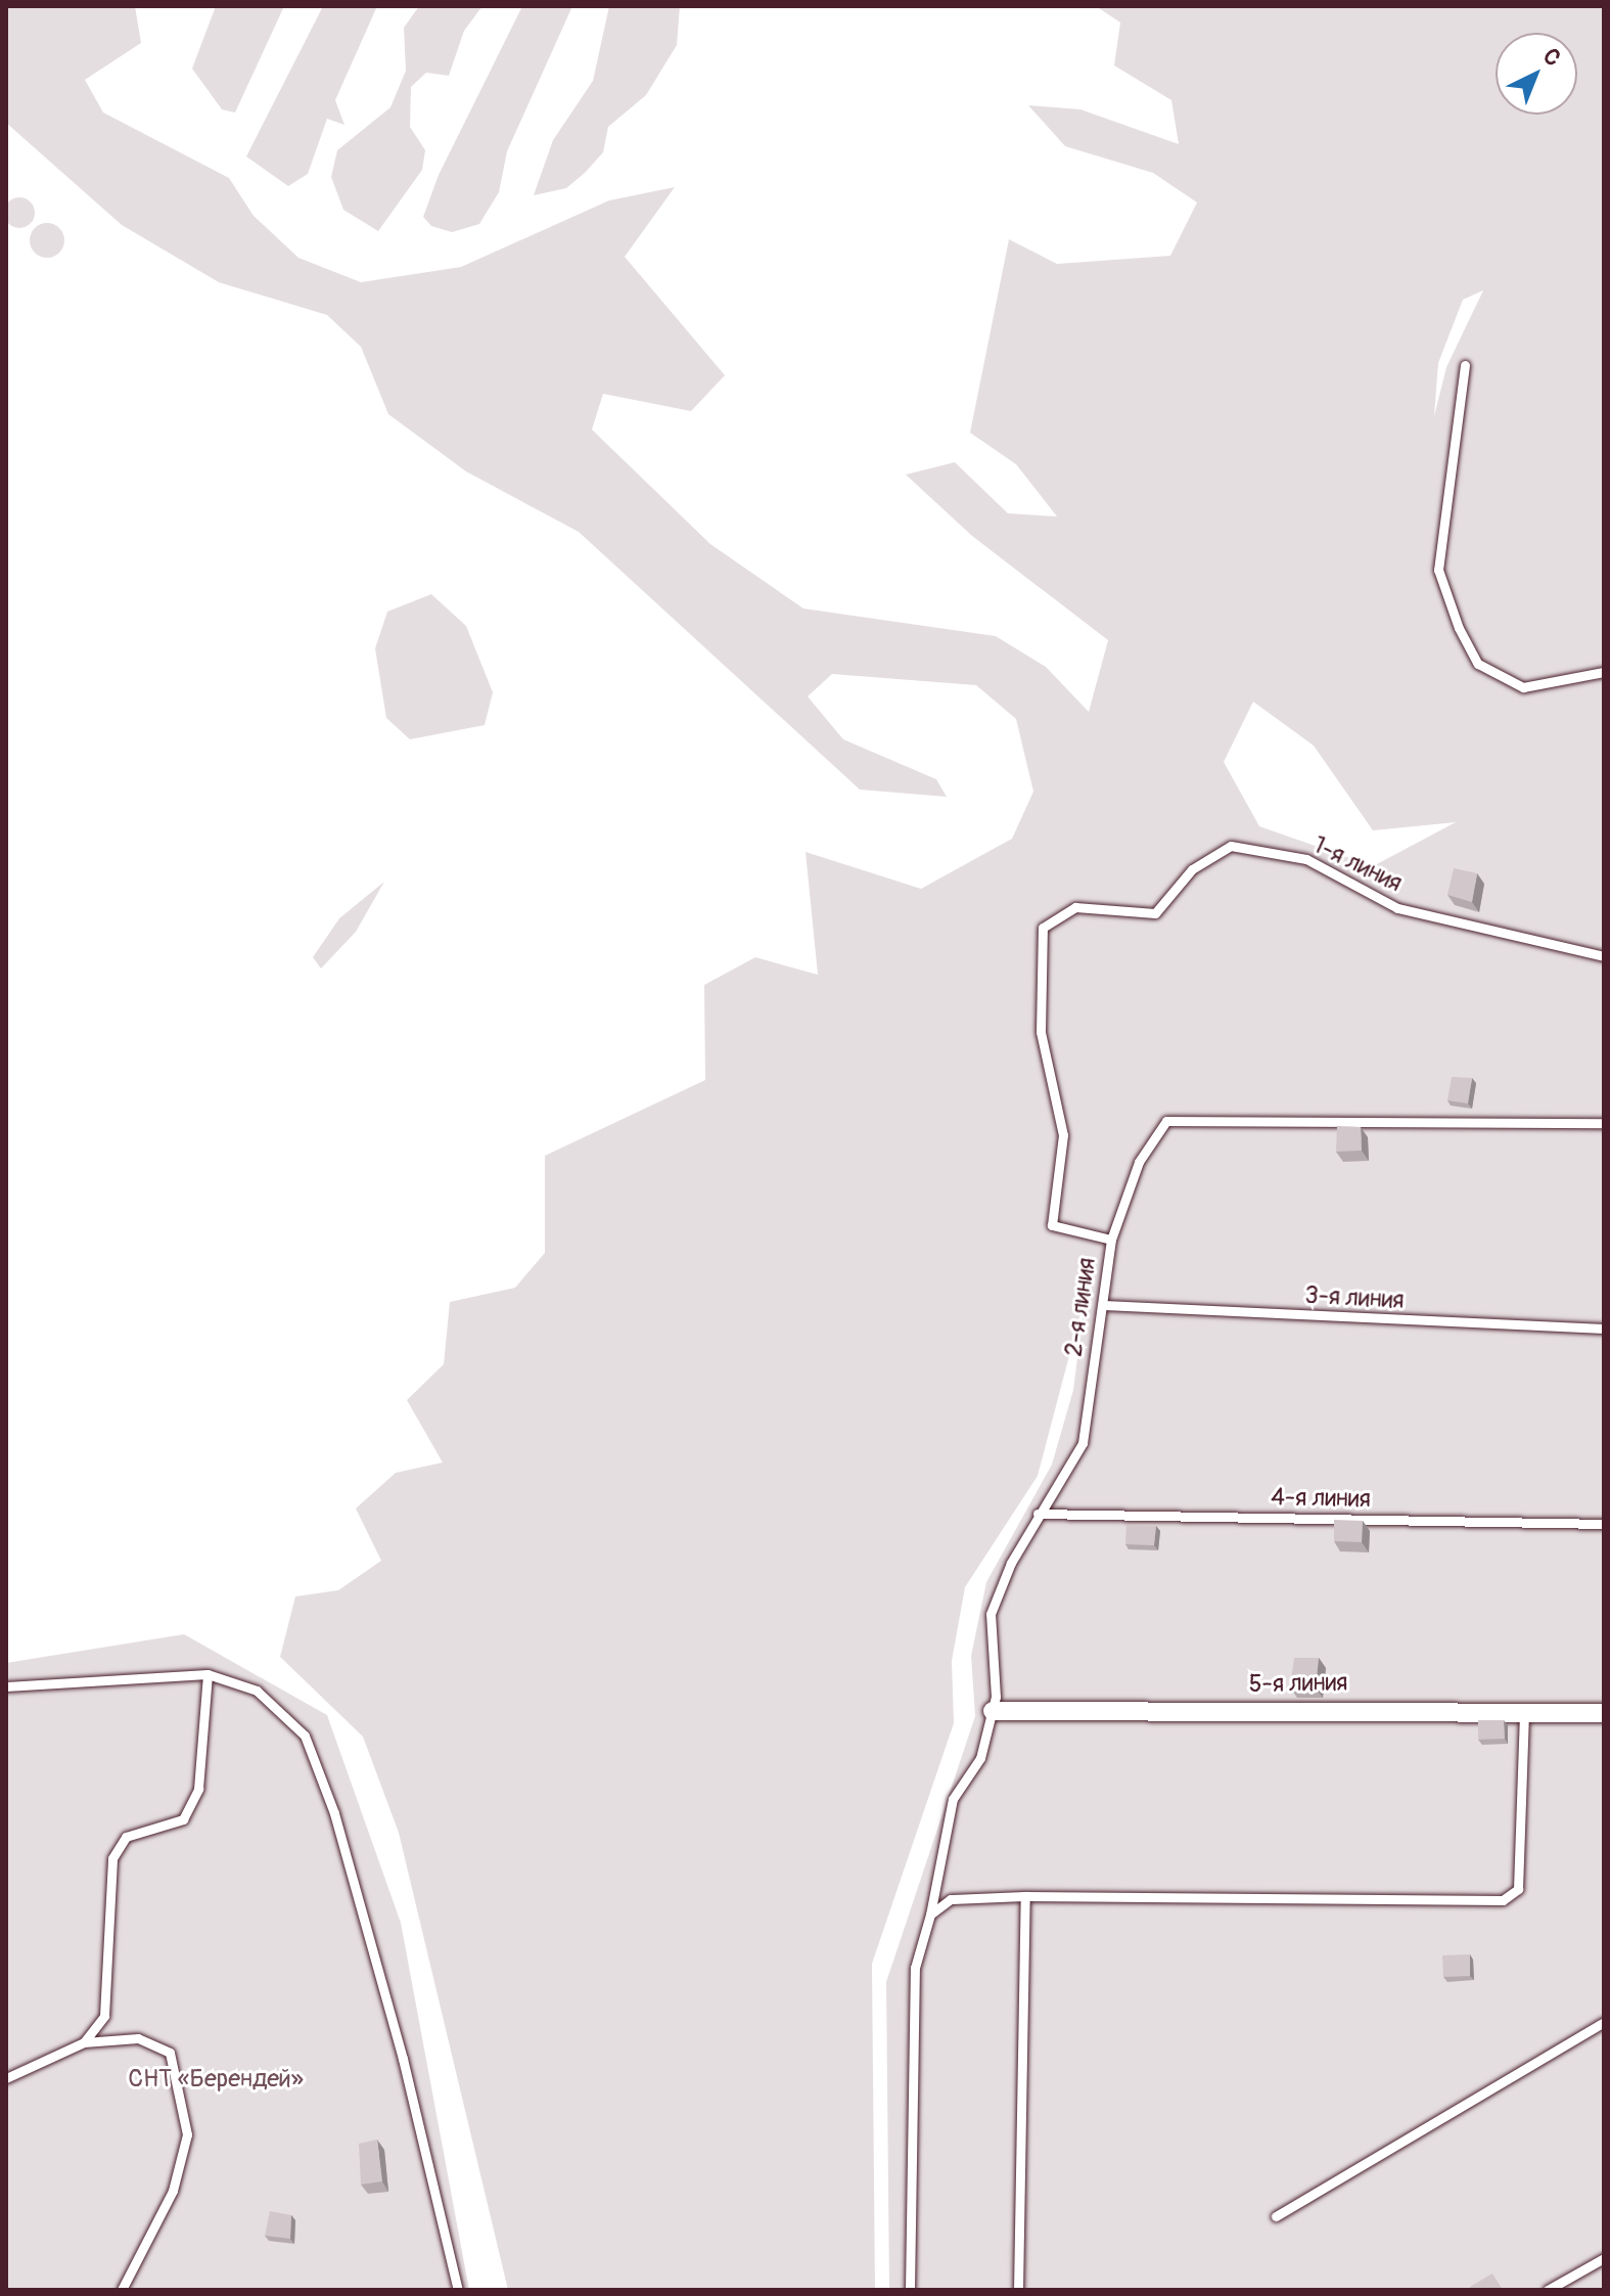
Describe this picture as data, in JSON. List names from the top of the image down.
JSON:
{
  "streets": {
    "street": ["5-я линия"],
    "lane": [
      "1-я линия",
      "3-я линия",
      "2-я линия",
      "4-я линия"
    ]
  },
  "crossings": [
    ["1-я линия", "2-я линия"],
    ["3-я линия", "2-я линия"],
    ["2-я линия", "4-я линия"],
    ["2-я линия", "5-я линия"]
  ],
  "parks": ["СНТ «Берендей»"],
  "north": "top right"
}
